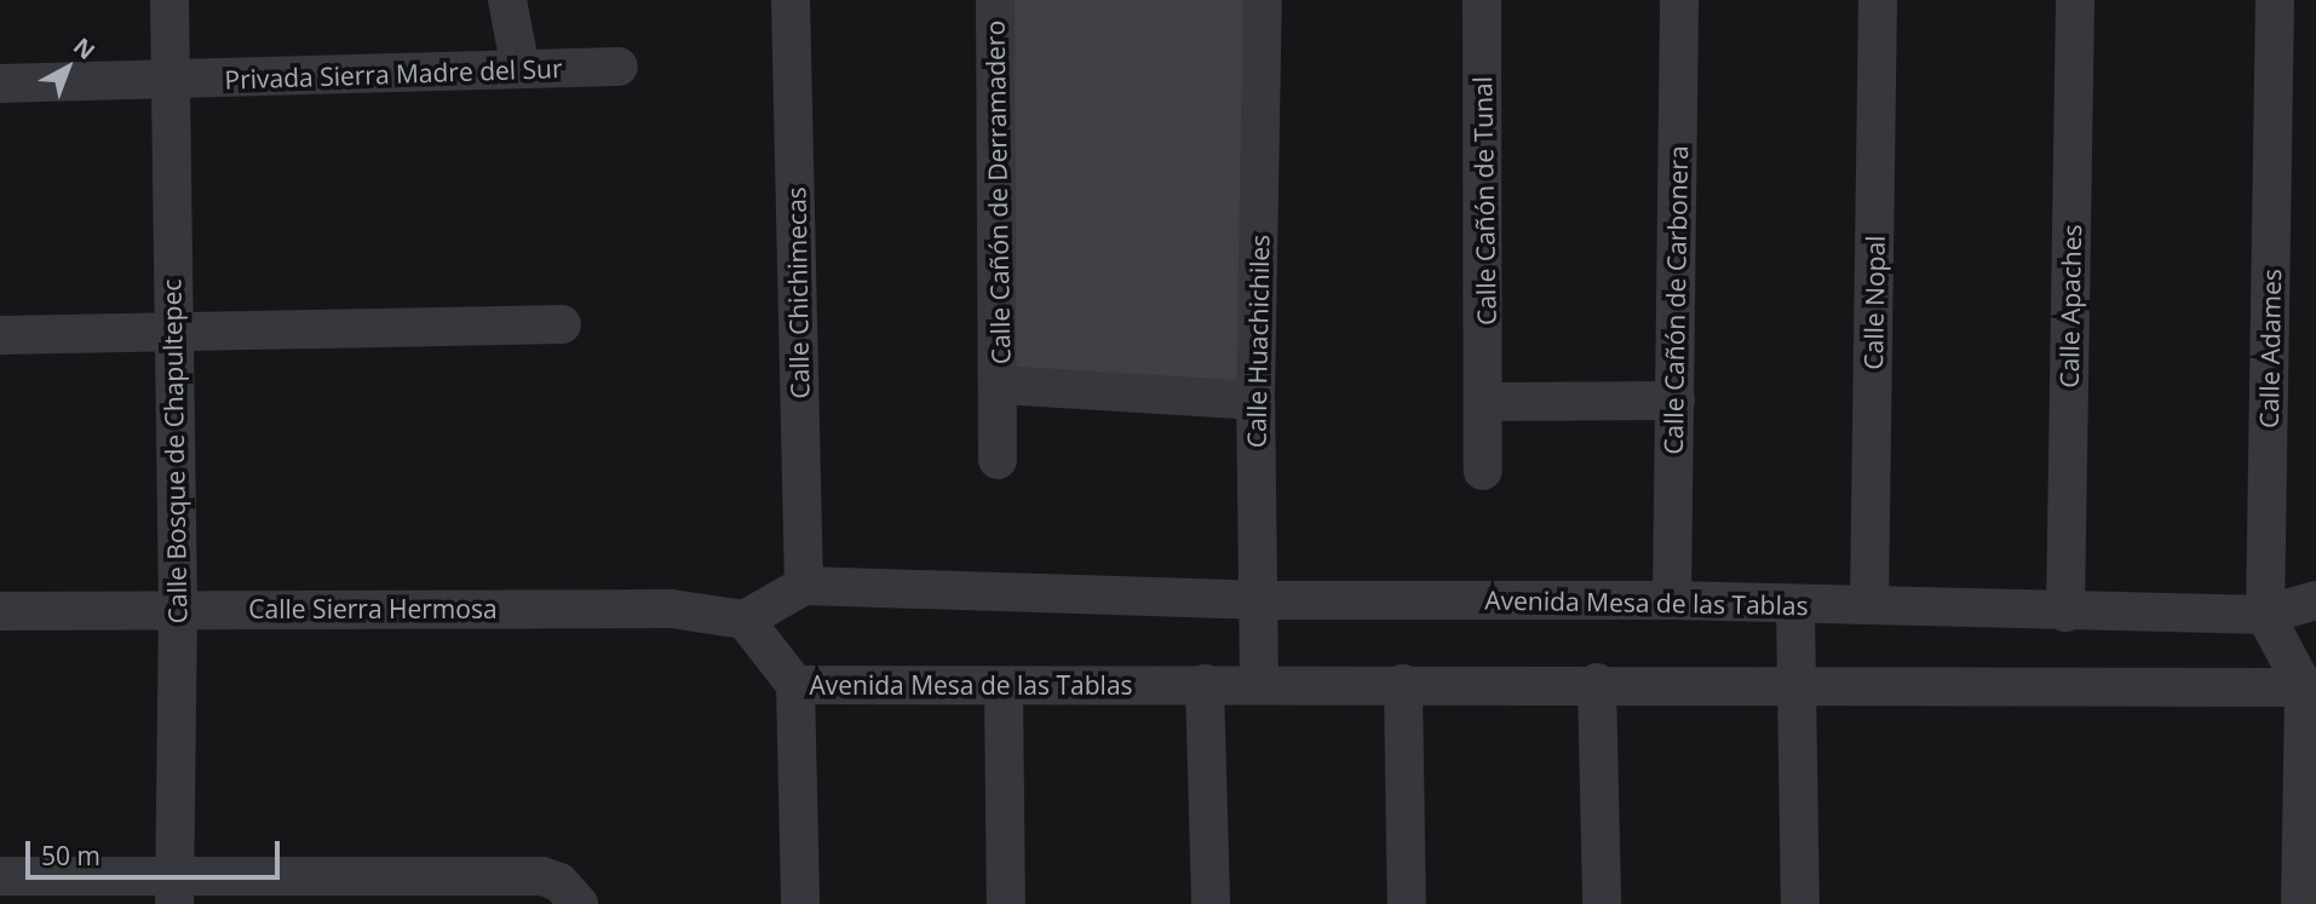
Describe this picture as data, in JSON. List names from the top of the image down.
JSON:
{
  "streets": {
    "street": [
      "Privada Sierra Madre del Sur",
      "Calle Cañón de Derramadero",
      "Calle Cañón de Tunal",
      "Calle Chichimecas",
      "Calle Cañón de Carbonera",
      "Calle Nopal",
      "Calle Apaches",
      "Calle Huachichiles",
      "Calle Adames",
      "Calle Bosque de Chapultepec",
      "Avenida Mesa de las Tablas",
      "Calle Sierra Hermosa"
    ]
  },
  "crossings": [
    ["Privada Sierra Madre del Sur", "Calle Bosque de Chapultepec"],
    ["Calle Cañón de Derramadero", "Calle Huachichiles"],
    ["Calle Chichimecas", "Avenida Mesa de las Tablas"],
    ["Calle Cañón de Carbonera", "Avenida Mesa de las Tablas"],
    ["Calle Nopal", "Avenida Mesa de las Tablas"],
    ["Calle Apaches", "Avenida Mesa de las Tablas"],
    ["Calle Huachichiles", "Avenida Mesa de las Tablas"],
    ["Calle Adames", "Avenida Mesa de las Tablas"],
    ["Calle Bosque de Chapultepec", "Calle Sierra Hermosa"],
    ["Avenida Mesa de las Tablas", "Calle Sierra Hermosa"]
  ],
  "scale_bar": "50 m",
  "north": "top right"
}
